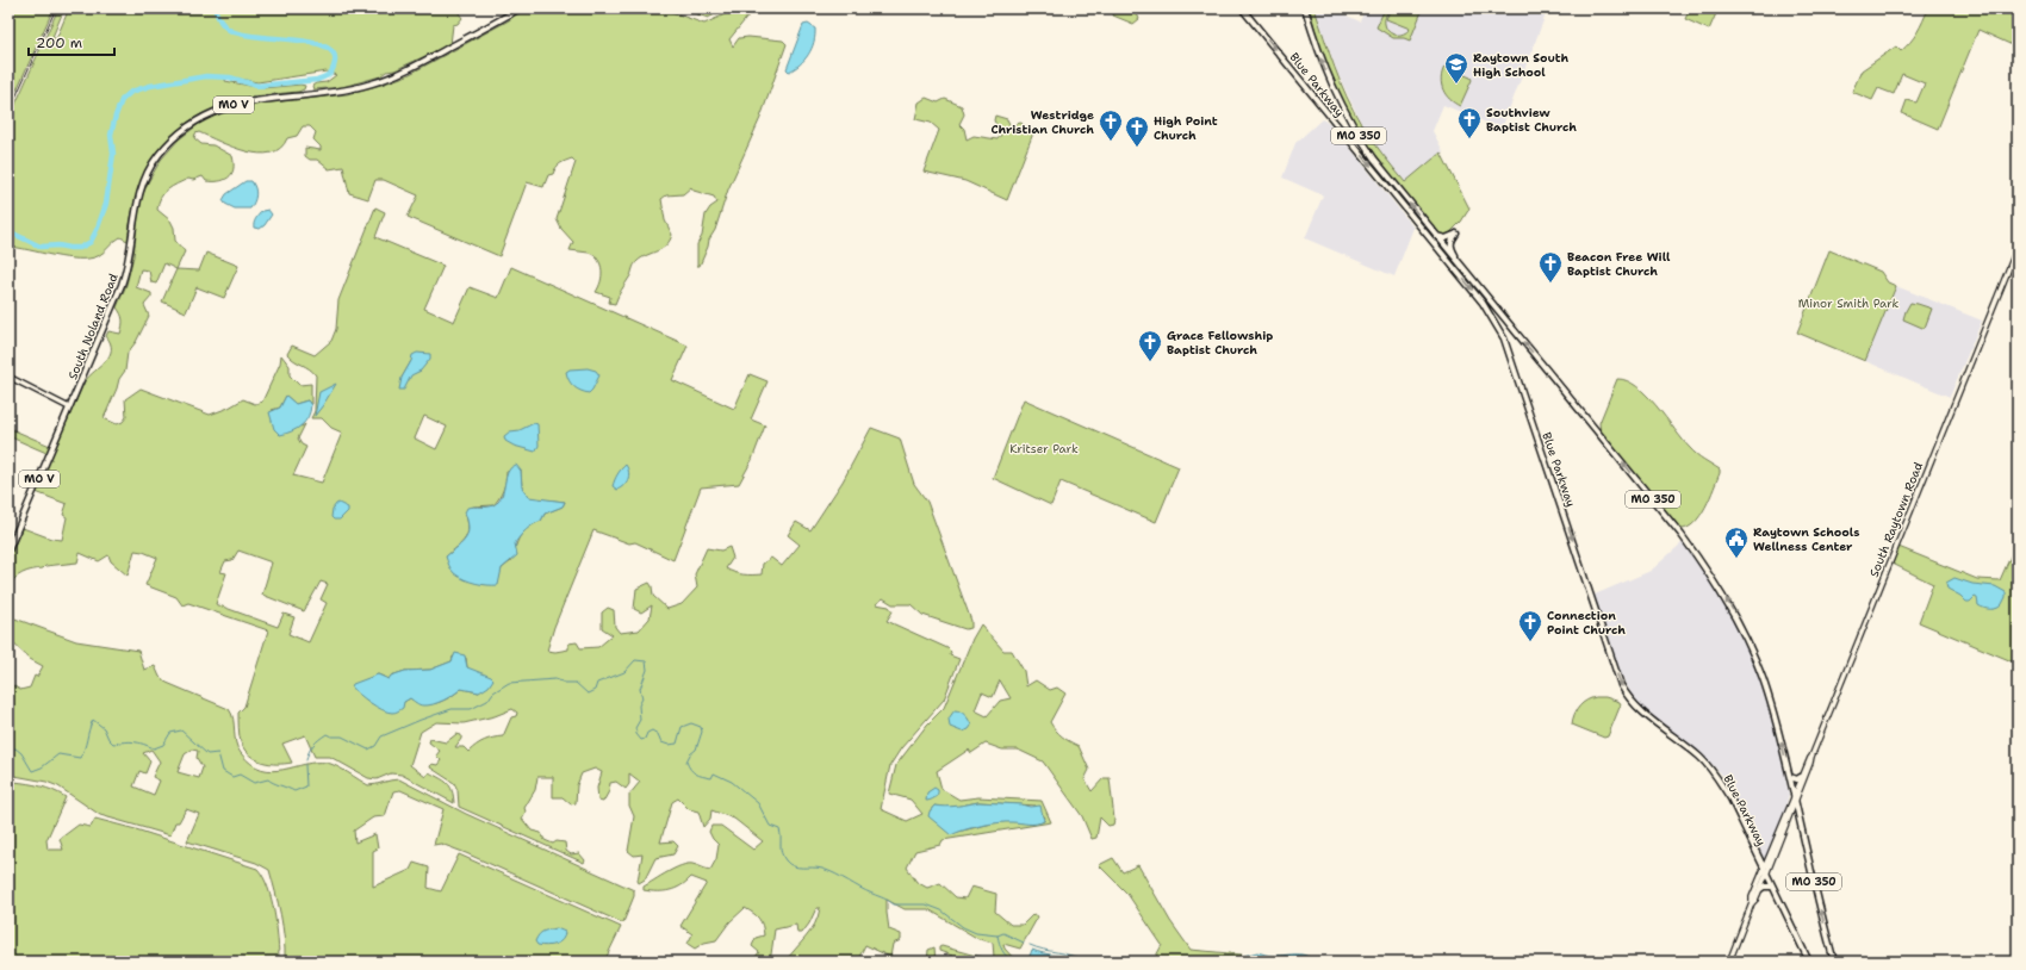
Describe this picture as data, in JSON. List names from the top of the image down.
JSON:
{
  "streets": {
    "main road": [
      "Blue Parkway",
      "MO V",
      "MO 350",
      "South Noland Road",
      "South Raytown Road"
    ]
  },
  "crossings": [
    ["Blue Parkway", "South Raytown Road"]
  ],
  "parks": ["Minor Smith Park", "Kritser Park"],
  "places": {
    "school or university": ["Raytown South High School"],
    "church": [
      "Southview Baptist Church",
      "Westridge Christian Church",
      "High Point Church",
      "Beacon Free Will Baptist Church",
      "Grace Fellowship Baptist Church",
      "Connection Point Church"
    ],
    "public building": ["Raytown Schools Wellness Center"]
  },
  "scale_bar": "200 m"
}
